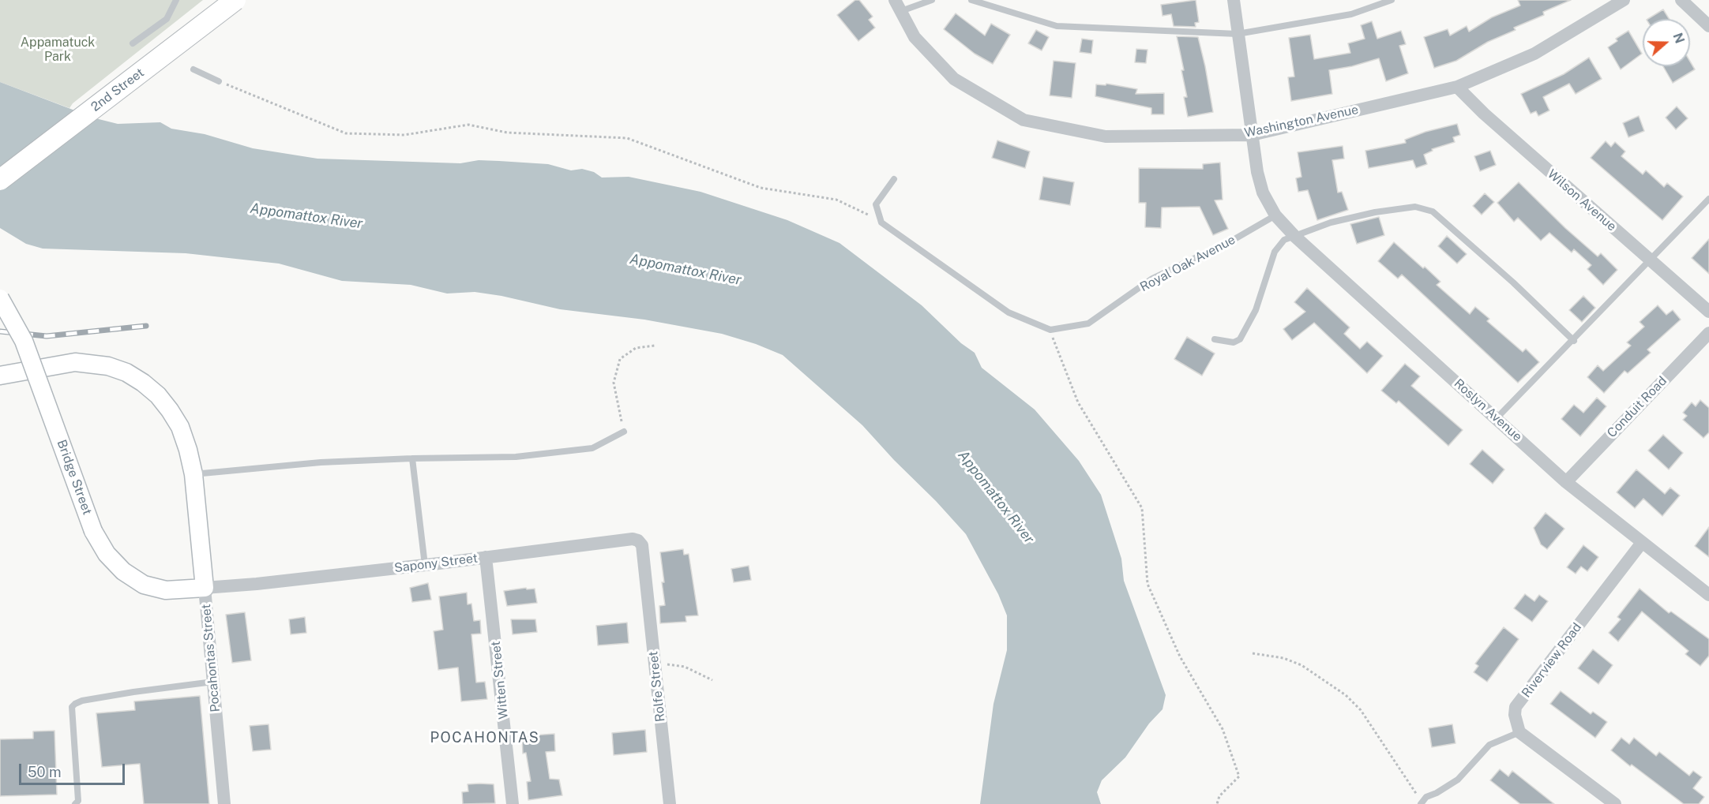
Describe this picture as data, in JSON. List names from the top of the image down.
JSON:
{
  "streets": {
    "main road": ["2nd Street"],
    "street": [
      "Washington Avenue",
      "Wilson Avenue",
      "Conduit Road",
      "Roslyn Avenue",
      "Bridge Street",
      "Sapony Street",
      "Pocahontas Street",
      "Riverview Road",
      "Witten Street",
      "Rolfe Street"
    ],
    "lane": ["Royal Oak Avenue"]
  },
  "crossings": [
    ["Washington Avenue", "Wilson Avenue"],
    ["Royal Oak Avenue", "Roslyn Avenue"],
    ["Conduit Road", "Roslyn Avenue"],
    ["Roslyn Avenue", "Riverview Road"],
    ["Bridge Street", "Sapony Street"],
    ["Bridge Street", "Pocahontas Street"],
    ["Sapony Street", "Pocahontas Street"],
    ["Sapony Street", "Witten Street"],
    ["Sapony Street", "Rolfe Street"]
  ],
  "districts": ["POCAHONTAS"],
  "water": ["Appomattox River"],
  "parks": ["Appamatuck Park"],
  "scale_bar": "50 m",
  "north": "right"
}
